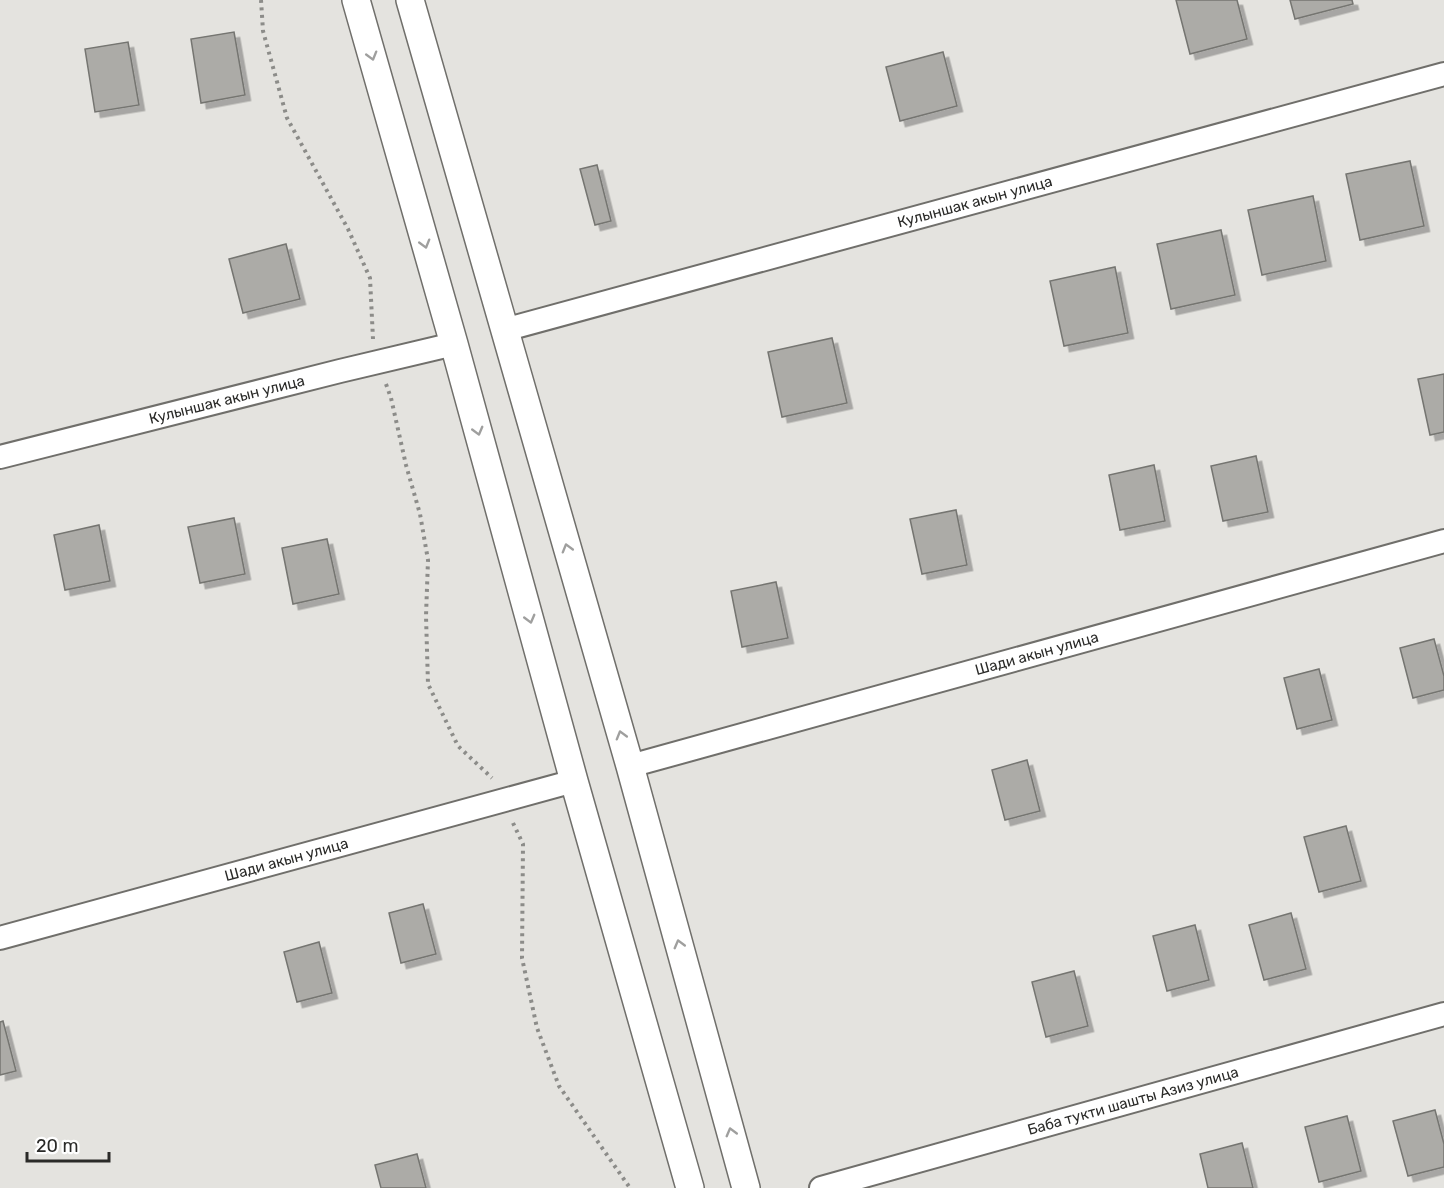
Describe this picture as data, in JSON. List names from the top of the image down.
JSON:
{
  "streets": {
    "street": ["Кулыншак акын улица", "Шади акын улица", "Баба тукти шашты Азиз улица"]
  },
  "scale_bar": "20 m"
}
